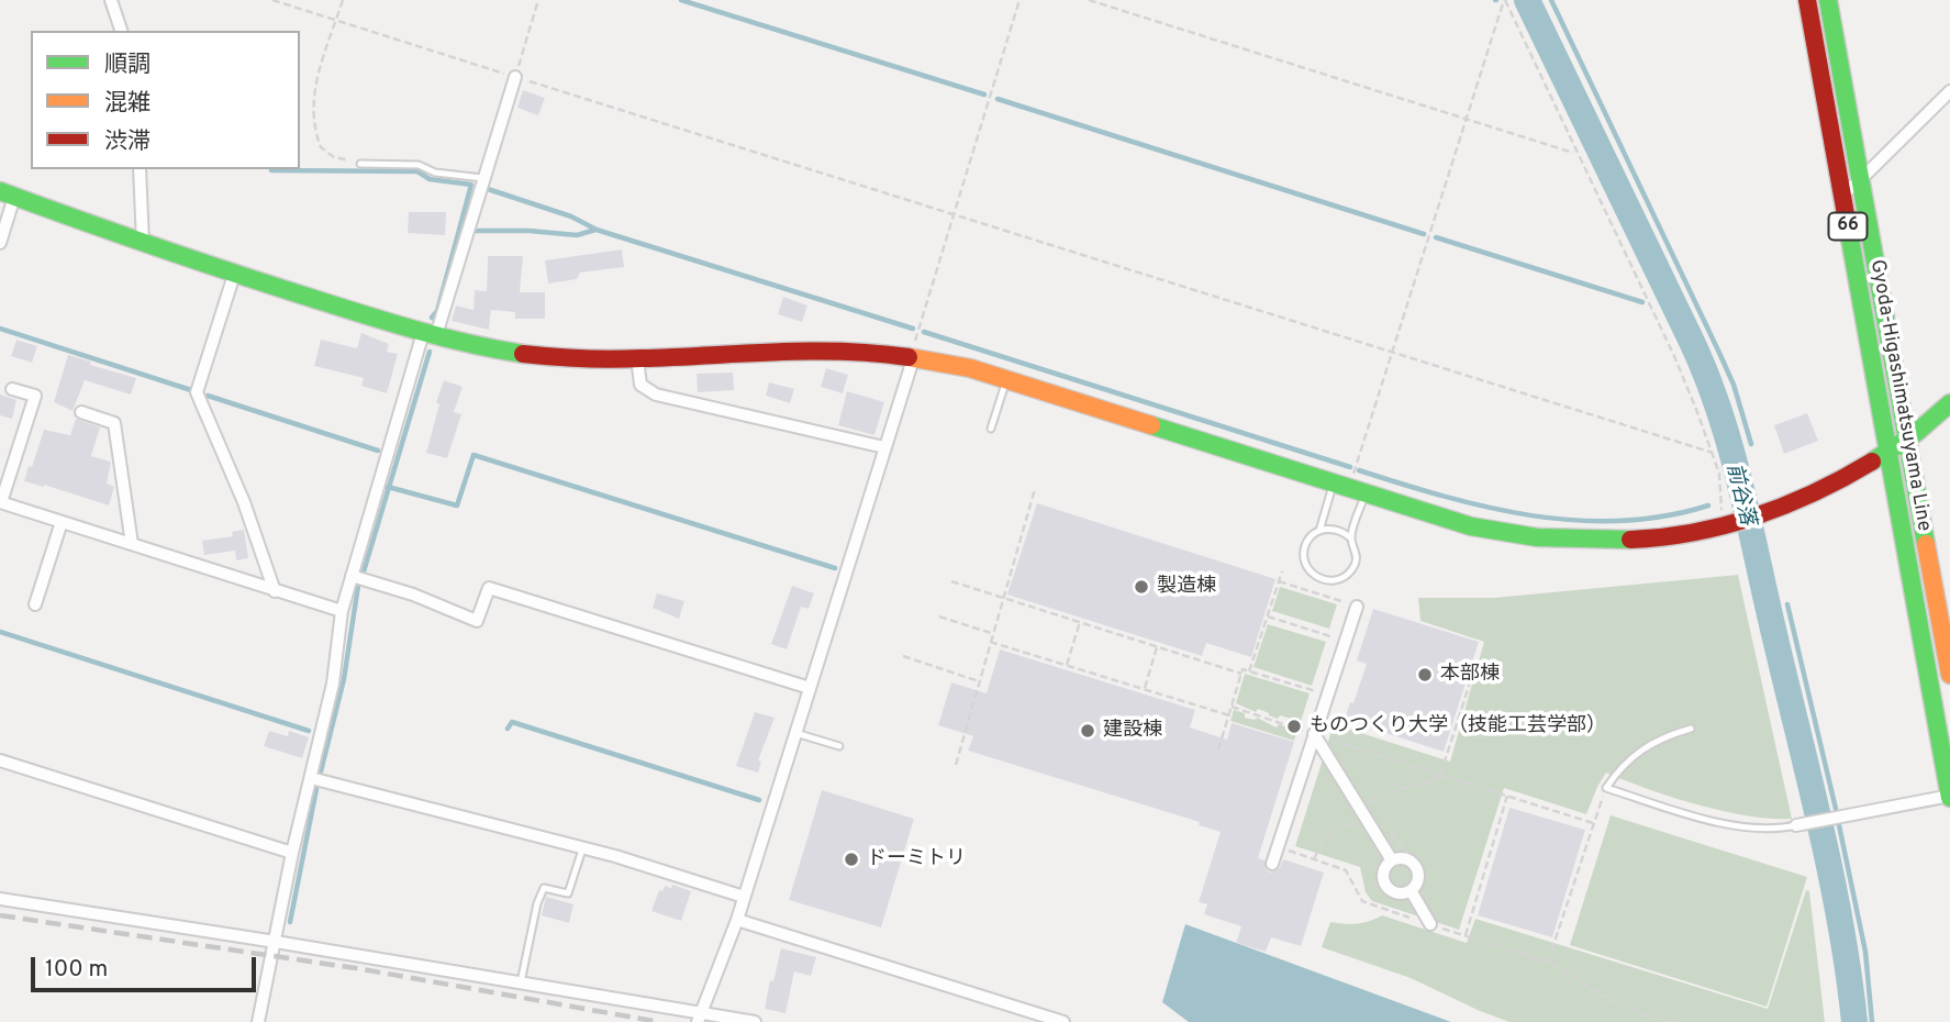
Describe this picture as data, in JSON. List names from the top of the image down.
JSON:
{
  "streets": {
    "street": ["66", "Gyoda-Higashimatsuyama Line"]
  },
  "water": ["前谷落"],
  "places": [
    "製造棟",
    "本部棟",
    "ものつくり大学（技能工芸学部）",
    "建設棟",
    "ドーミトリ"
  ],
  "legend": ["順調", "混雑", "渋滞"],
  "scale_bar": "100 m"
}
